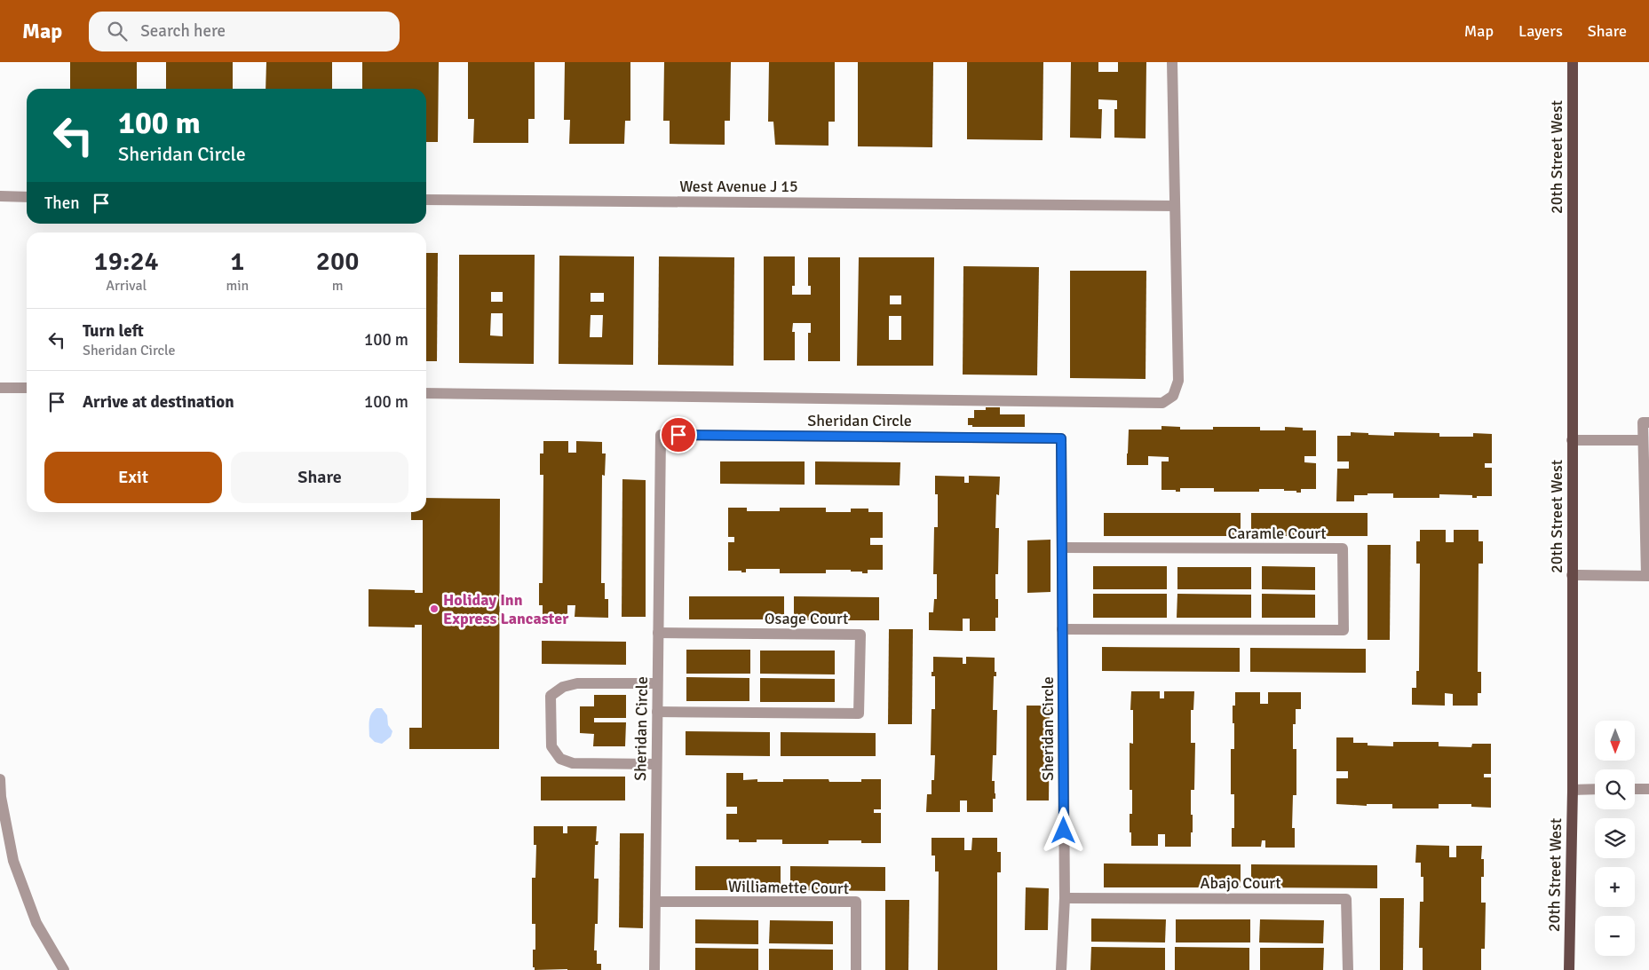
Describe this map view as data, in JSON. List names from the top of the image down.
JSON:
{
  "streets": {
    "main road": ["20th Street West"],
    "street": [
      "West Avenue J 15",
      "Sheridan Circle",
      "Caramle Court",
      "Osage Court",
      "Abajo Court",
      "Williamette Court"
    ]
  },
  "crossings": [
    ["Sheridan Circle", "Caramle Court"],
    ["Sheridan Circle", "Osage Court"],
    ["Sheridan Circle", "Abajo Court"],
    ["Sheridan Circle", "Williamette Court"]
  ],
  "places": ["Holiday Inn Express Lancaster"],
  "north": "bottom",
  "page": {
    "header": "Map",
    "search": "Search here",
    "nav": ["Map", "Layers", "Share"],
    "turn": ["100 m", "Sheridan Circle"],
    "then": "Then",
    "eta": [
      "19:24",
      "Arrival",
      "1",
      "min",
      "200",
      "m"
    ],
    "list": [
      {
        "name": "Turn left",
        "note": "Sheridan Circle",
        "value": "100 m"
      },
      {
        "name": "Arrive at destination",
        "value": "100 m"
      }
    ],
    "buttons": ["Exit", "Share"],
    "map_buttons": ["+", "−"]
  }
}
